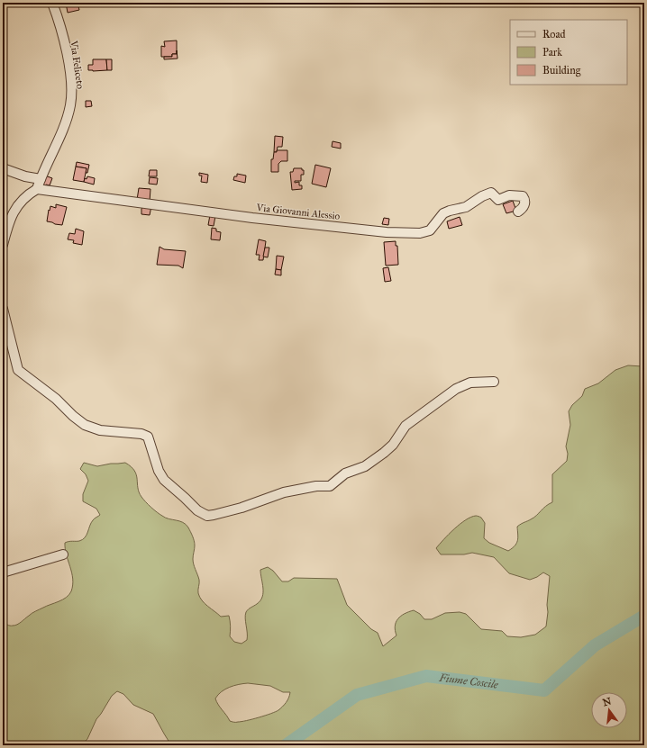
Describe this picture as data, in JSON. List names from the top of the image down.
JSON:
{
  "streets": {
    "street": ["Via Feliceto", "Via Giovanni Alessio"]
  },
  "crossings": [
    ["Via Feliceto", "Via Giovanni Alessio"]
  ],
  "water": ["Fiume Coscile"],
  "legend": ["Road", "Park", "Building"],
  "north": "top"
}
